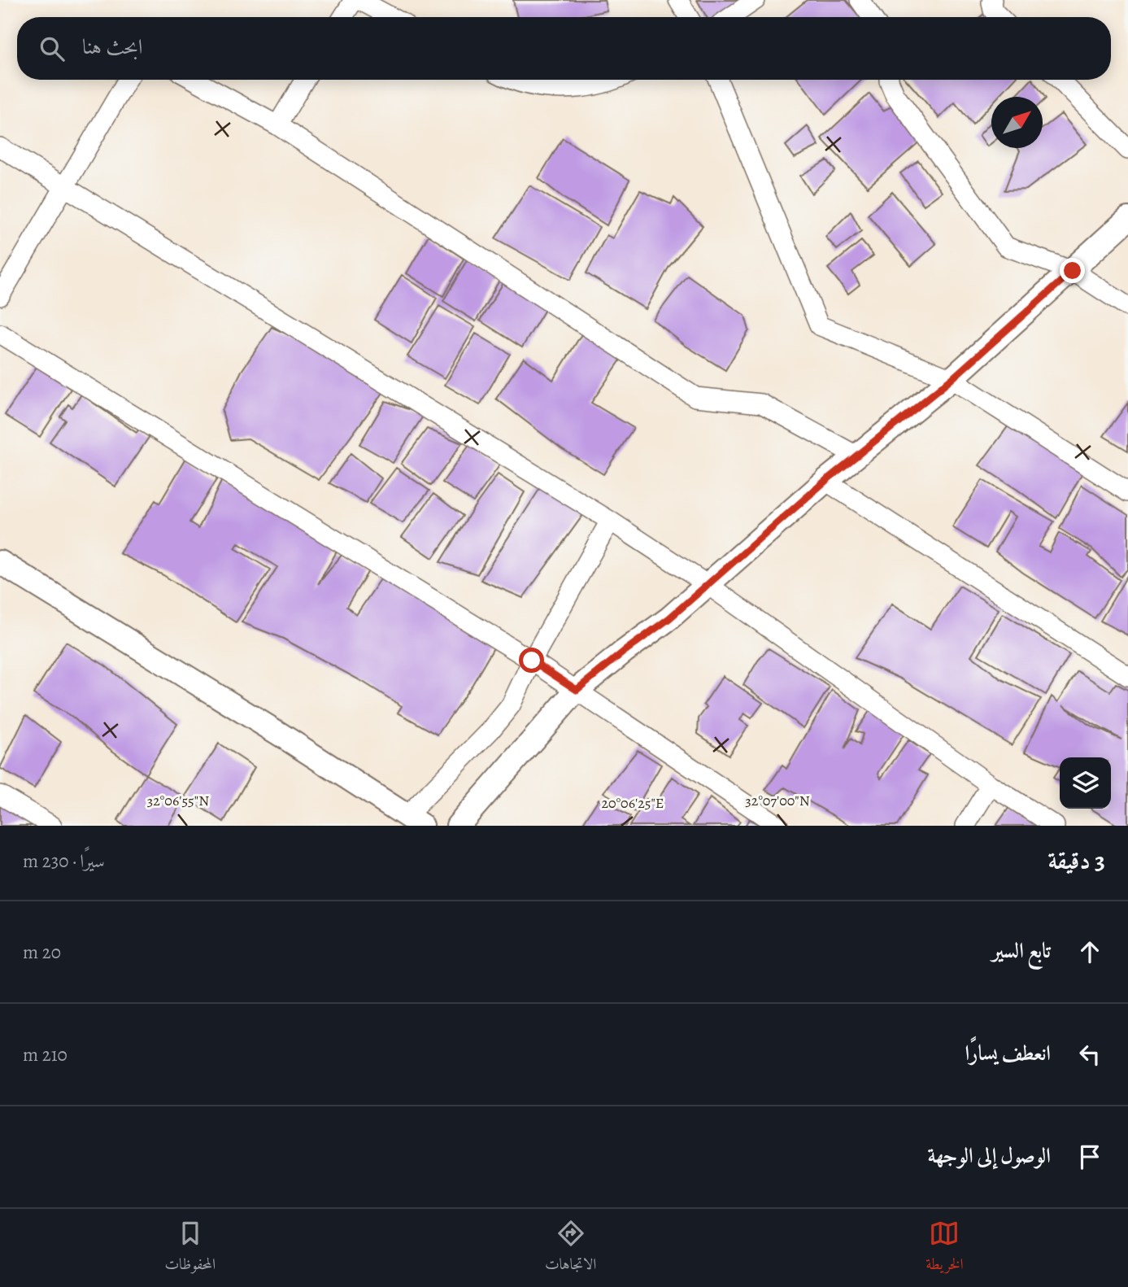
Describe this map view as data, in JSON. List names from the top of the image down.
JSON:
{
  "north": "top right",
  "page": {
    "search": "ابحث هنا",
    "heading": ["3 دقيقة", "سيرًا · 230 m"],
    "list": [
      ["تابع السير", "20 m"],
      ["انعطف يسارًا", "210 m"],
      "الوصول إلى الوجهة"
    ],
    "nav": ["الخريطة", "الاتجاهات", "المحفوظات"]
  },
  "coordinates": ["32°06'55\"N", "32°07'00\"N", "20°06'25\"E"]
}
